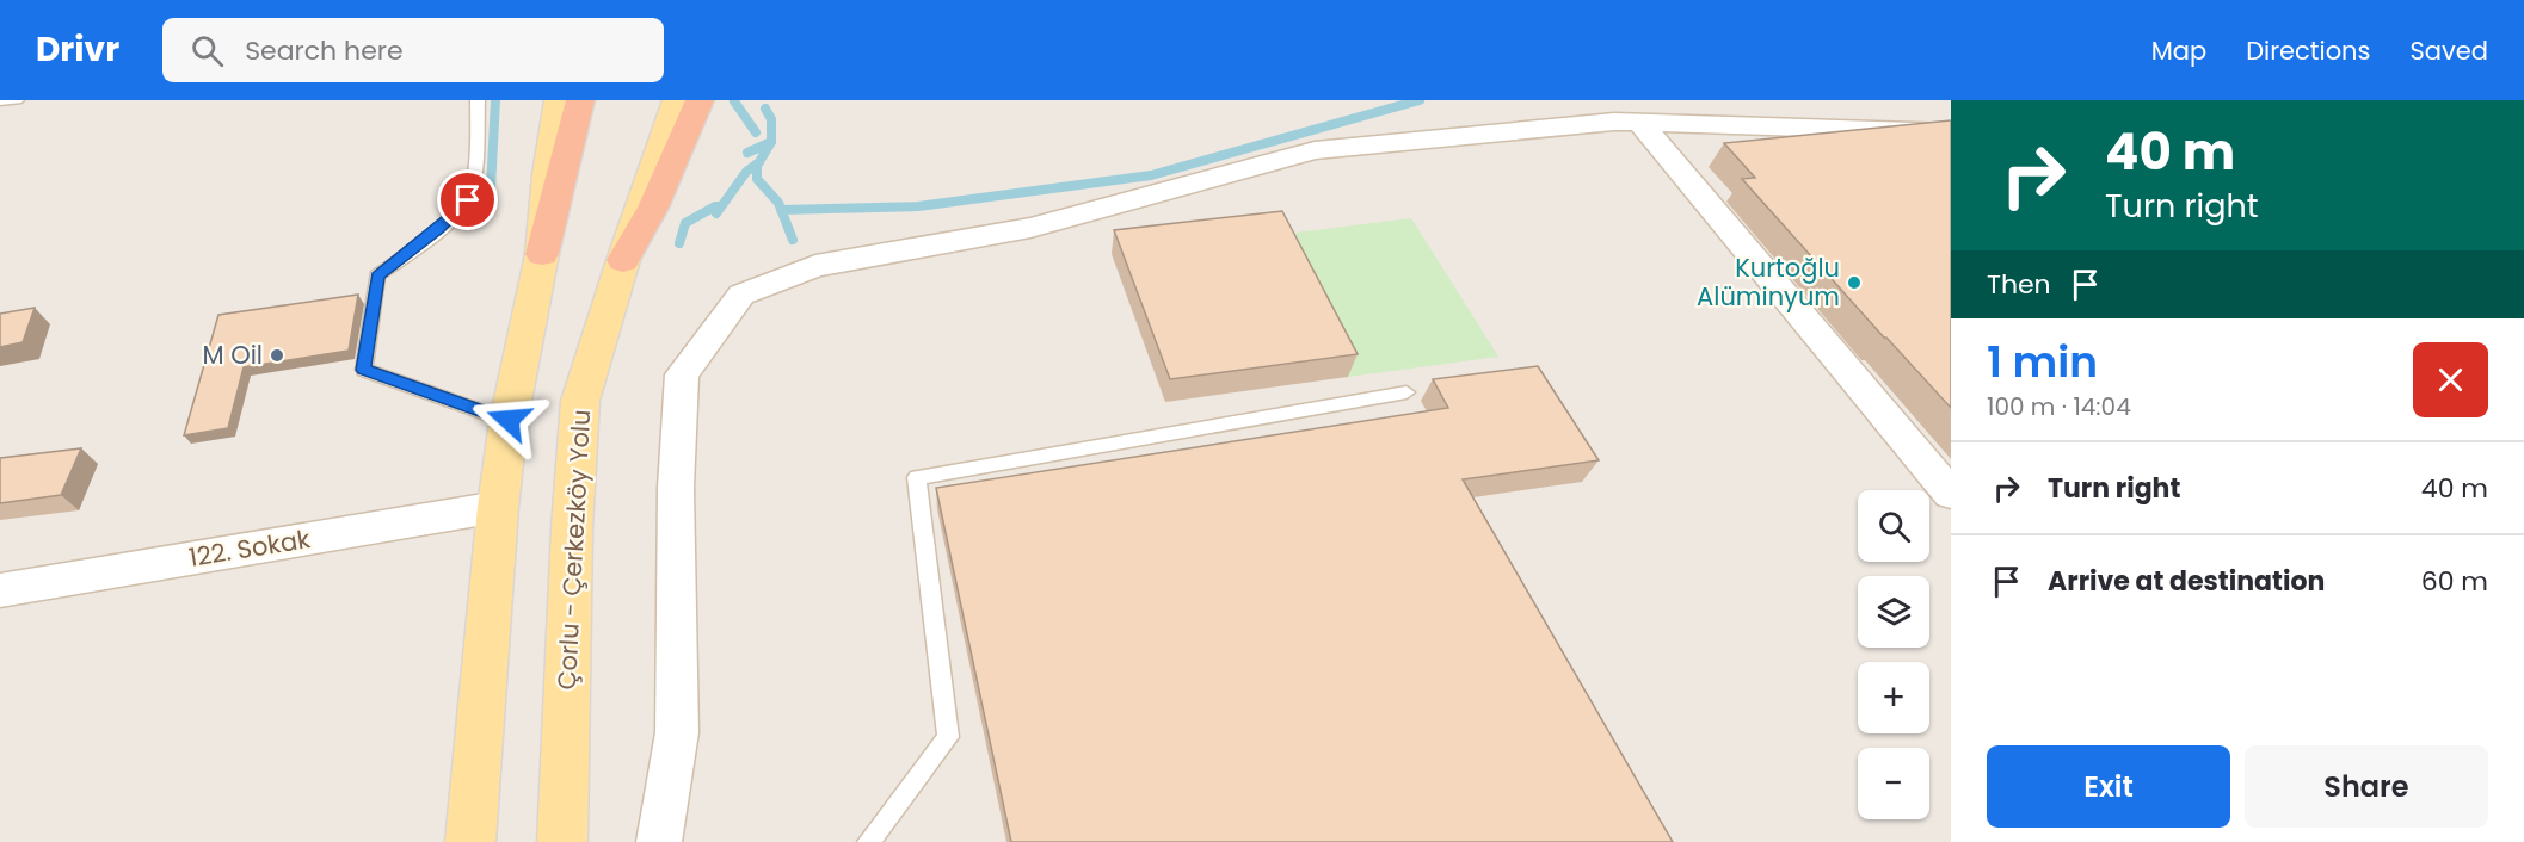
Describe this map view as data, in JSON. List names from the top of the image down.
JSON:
{
  "streets": {
    "main road": ["Çorlu - Çerkezköy Yolu"],
    "street": ["122. Sokak"]
  },
  "places": ["Kurtoğlu Alüminyum", "M Oil"],
  "page": {
    "header": "Drivr",
    "search": "Search here",
    "nav": ["Map", "Directions", "Saved"],
    "turn": ["40 m", "Turn right"],
    "then": "Then",
    "heading": ["1 min", "100 m · 14:04"],
    "list": [
      {
        "name": "Turn right",
        "value": "40 m"
      },
      {
        "name": "Arrive at destination",
        "value": "60 m"
      }
    ],
    "map_buttons": ["+", "−"],
    "buttons": ["Exit", "Share"]
  }
}
